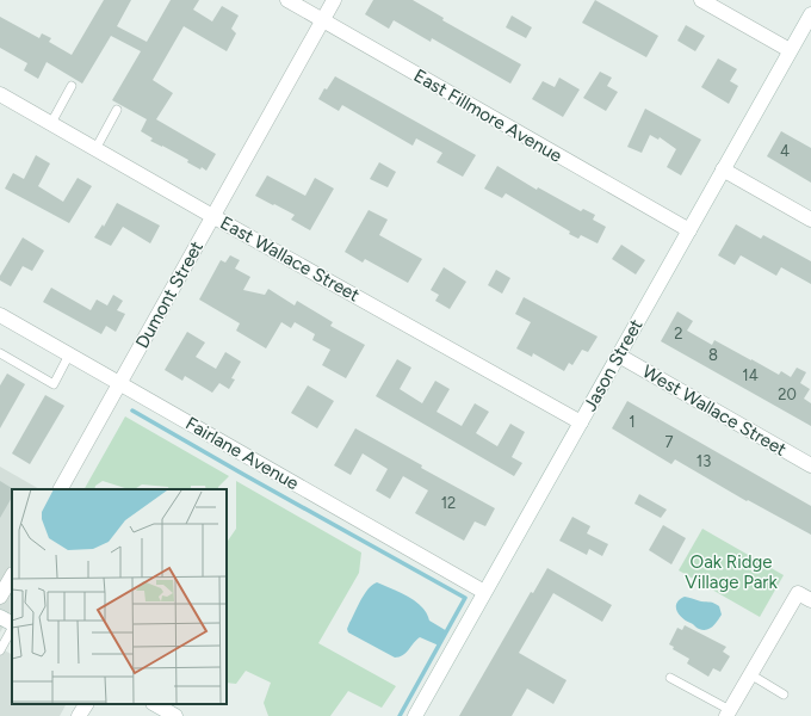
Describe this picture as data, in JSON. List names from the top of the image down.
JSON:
{
  "streets": {
    "street": [
      "East Fillmore Avenue",
      "East Wallace Street",
      "Dumont Street",
      "Jason Street",
      "West Wallace Street",
      "Fairlane Avenue"
    ]
  },
  "crossings": [
    ["East Fillmore Avenue", "Dumont Street"],
    ["East Fillmore Avenue", "Jason Street"],
    ["East Wallace Street", "Dumont Street"],
    ["East Wallace Street", "Jason Street"],
    ["Dumont Street", "Fairlane Avenue"],
    ["Jason Street", "West Wallace Street"],
    ["Jason Street", "Fairlane Avenue"]
  ],
  "parks": ["Oak Ridge Village Park"],
  "house_numbers": [
    "4",
    "2",
    "8",
    "14",
    "20",
    "1",
    "7",
    "13",
    "12"
  ]
}
